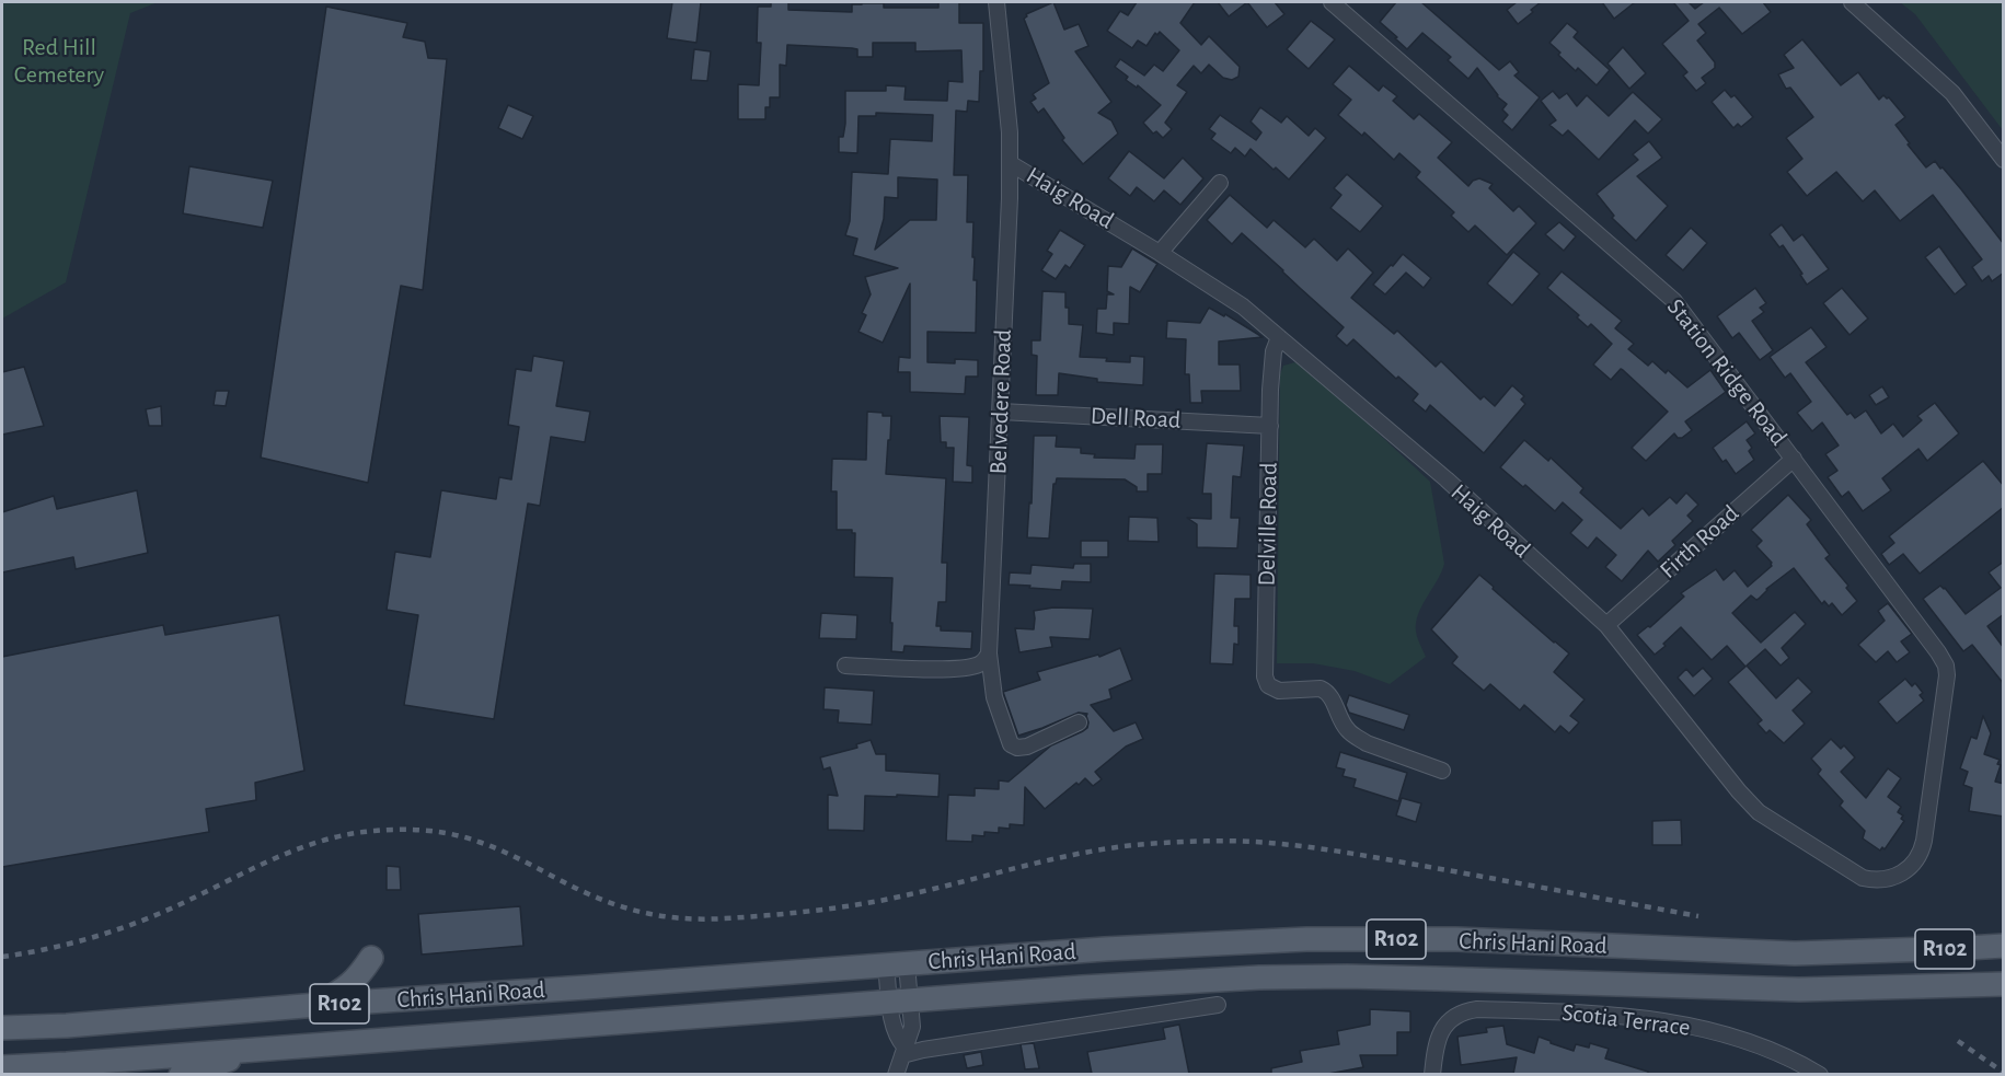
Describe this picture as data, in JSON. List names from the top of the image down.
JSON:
{
  "streets": {
    "main road": ["R102", "Chris Hani Road"],
    "street": [
      "Haig Road",
      "Station Ridge Road",
      "Belvedere Road",
      "Dell Road",
      "Delville Road",
      "Firth Road",
      "Scotia Terrace"
    ]
  },
  "crossings": [
    ["Haig Road", "Station Ridge Road"],
    ["Haig Road", "Belvedere Road"],
    ["Haig Road", "Delville Road"],
    ["Haig Road", "Firth Road"],
    ["Station Ridge Road", "Firth Road"],
    ["Belvedere Road", "Dell Road"],
    ["Dell Road", "Delville Road"]
  ],
  "parks": ["Red Hill Cemetery"]
}
